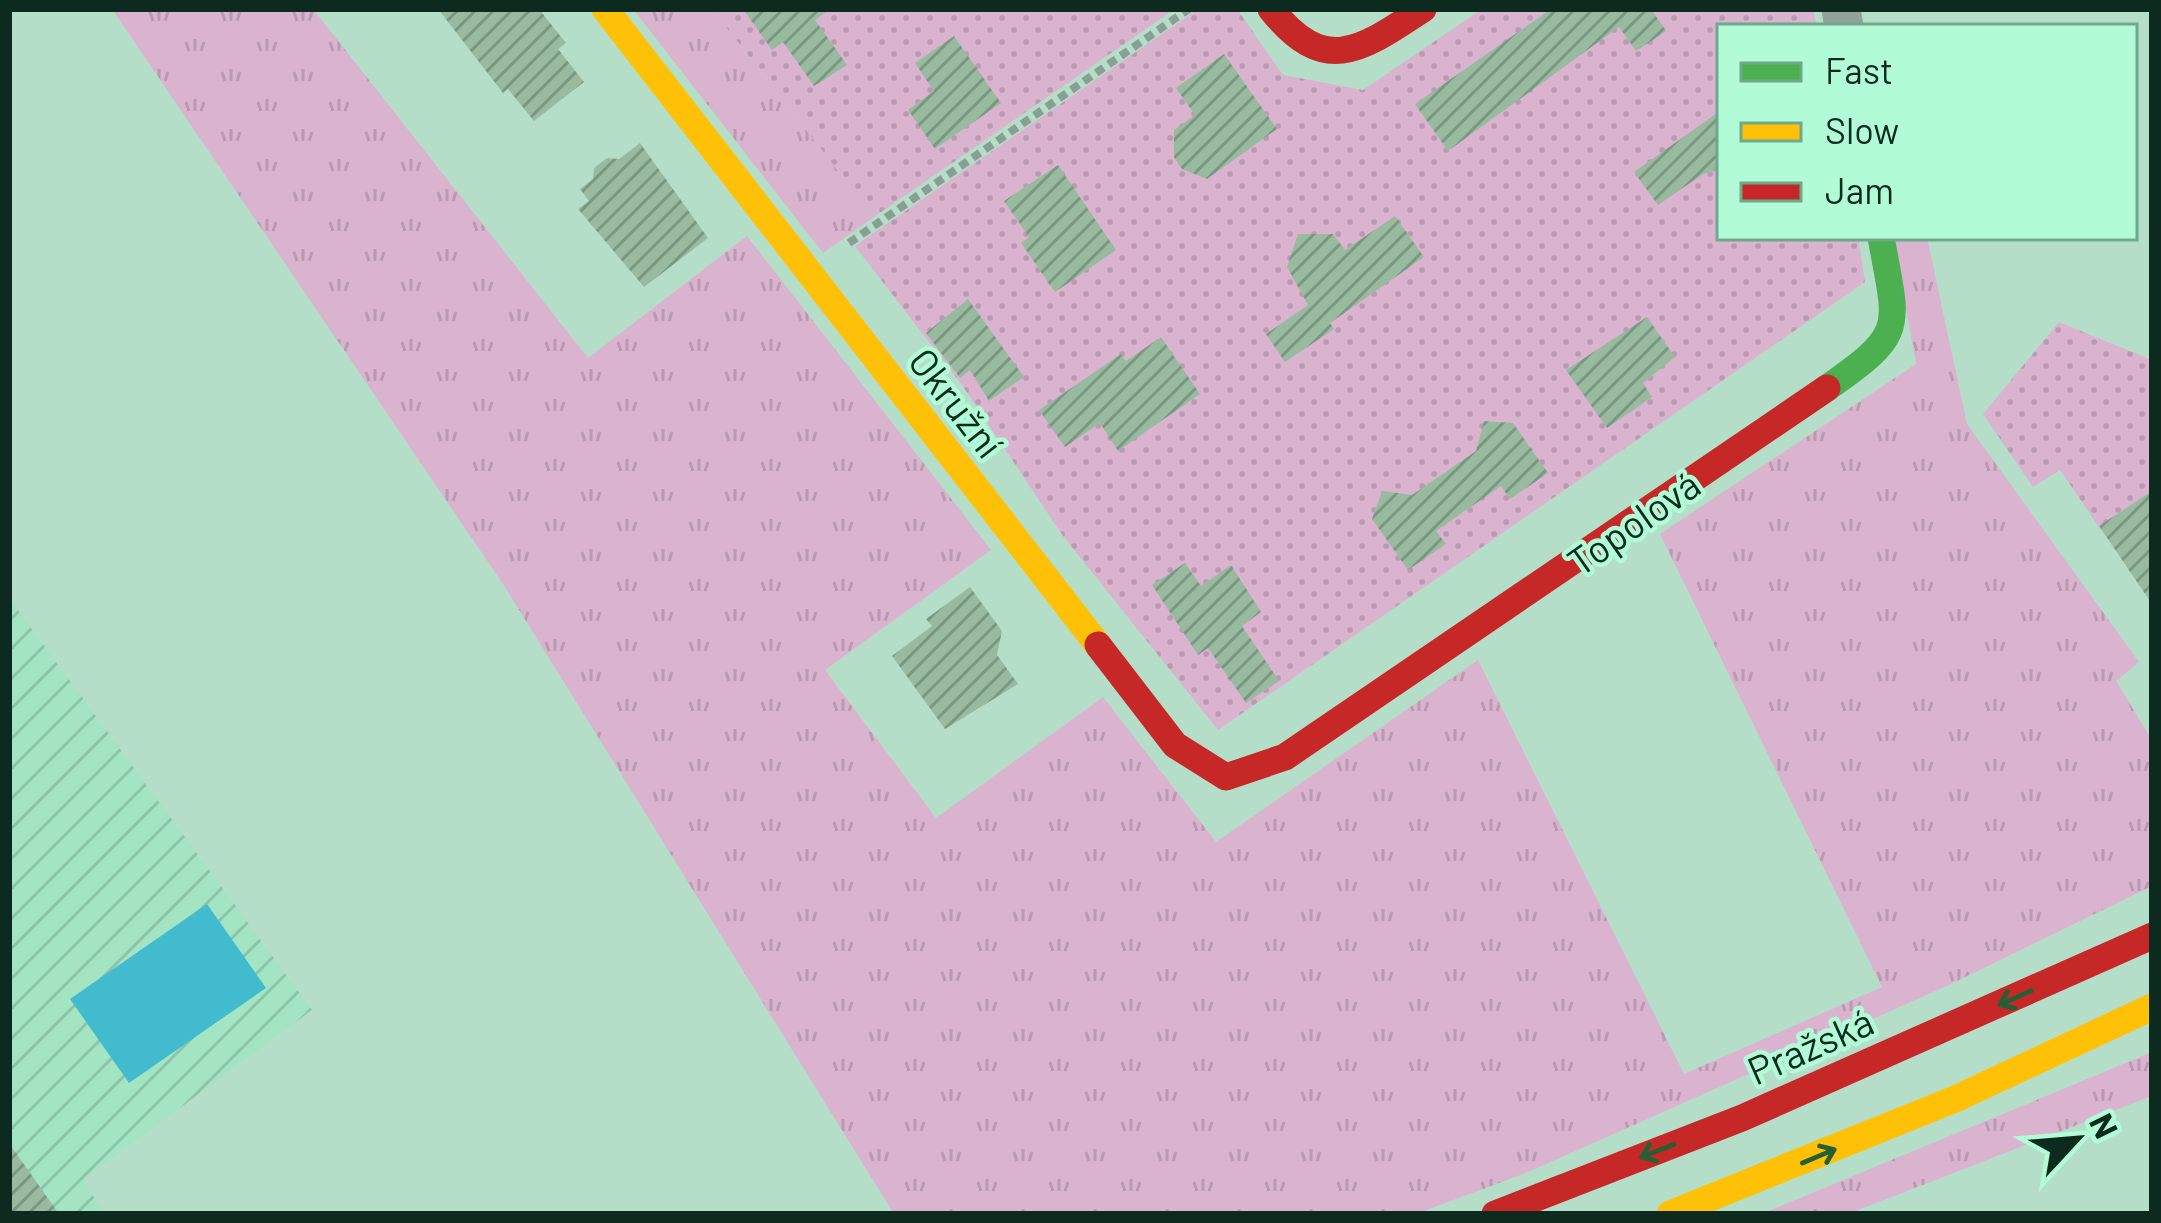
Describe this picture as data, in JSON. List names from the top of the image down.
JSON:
{
  "streets": {
    "street": ["Okružní", "Topolová", "Pražská"]
  },
  "crossings": [
    ["Okružní", "Topolová"]
  ],
  "legend": ["Fast", "Slow", "Jam"],
  "north": "top right"
}
